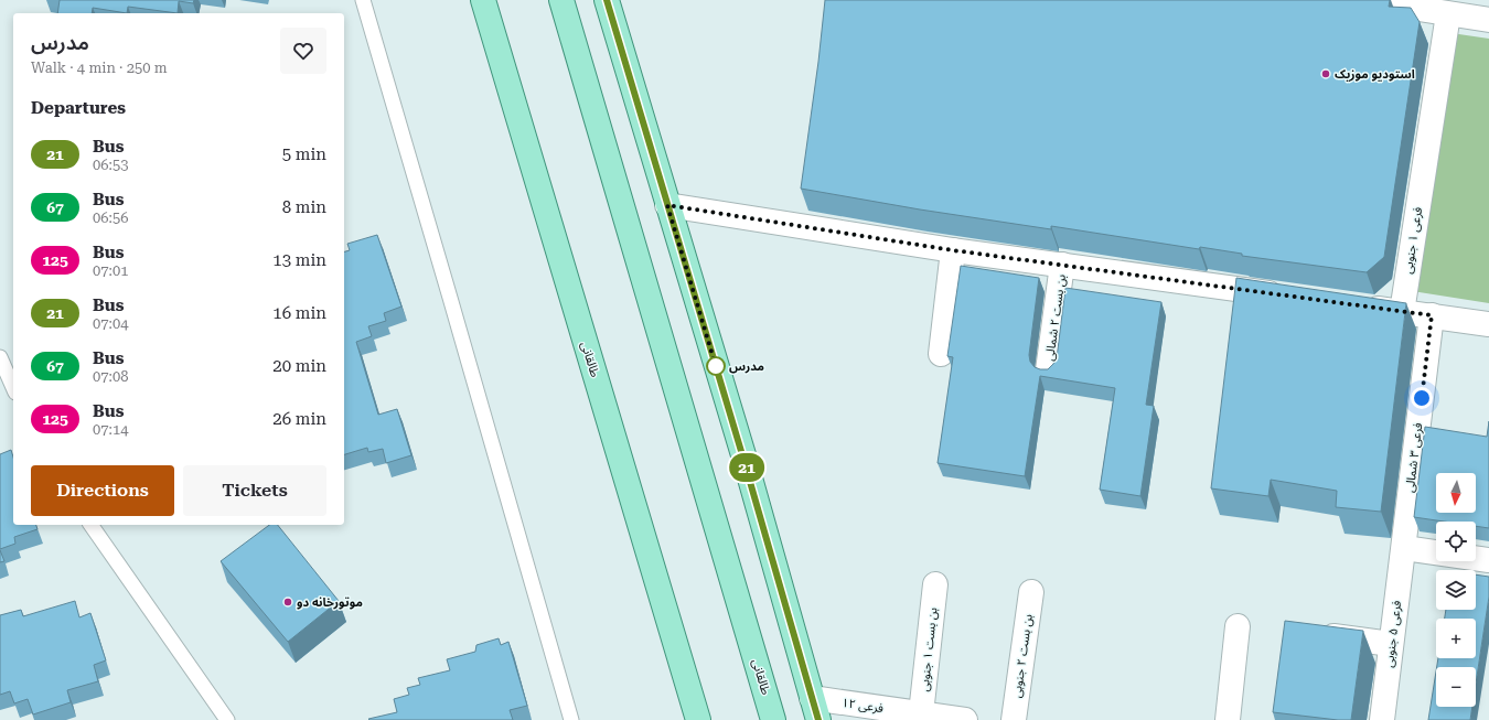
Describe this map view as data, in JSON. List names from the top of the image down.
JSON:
{
  "streets": {
    "main road": ["طالقانی"],
    "street": [
      "فرعی ۱ جنوبی",
      "بن بست ۲ شمالی",
      "فرعی ۳ شمالی",
      "فرعی ۵ جنوبی",
      "بن بست ۱ جنوبی",
      "بن بست ۲ جنوبی",
      "فرعی ۱۲"
    ]
  },
  "crossings": [
    ["فرعی ۳ شمالی", "فرعی ۵ جنوبی"],
    ["بن بست ۱ جنوبی", "فرعی ۱۲"]
  ],
  "places": ["استودیو موزیک", "مدرس", "موتورخانه دو"],
  "lines": ["bus line 21"],
  "north": "bottom",
  "page": {
    "on_map": "21",
    "heading": [
      ["مدرس", "Walk · 4 min · 250 m"],
      "Departures"
    ],
    "list": [
      {
        "mark": "21",
        "name": "Bus",
        "note": "06:53",
        "value": "5 min"
      },
      {
        "mark": "67",
        "name": "Bus",
        "note": "06:56",
        "value": "8 min"
      },
      {
        "mark": "125",
        "name": "Bus",
        "note": "07:01",
        "value": "13 min"
      },
      {
        "mark": "21",
        "name": "Bus",
        "note": "07:04",
        "value": "16 min"
      },
      {
        "mark": "67",
        "name": "Bus",
        "note": "07:08",
        "value": "20 min"
      },
      {
        "mark": "125",
        "name": "Bus",
        "note": "07:14",
        "value": "26 min"
      }
    ],
    "buttons": ["Directions", "Tickets"],
    "map_buttons": ["+", "−"]
  }
}
